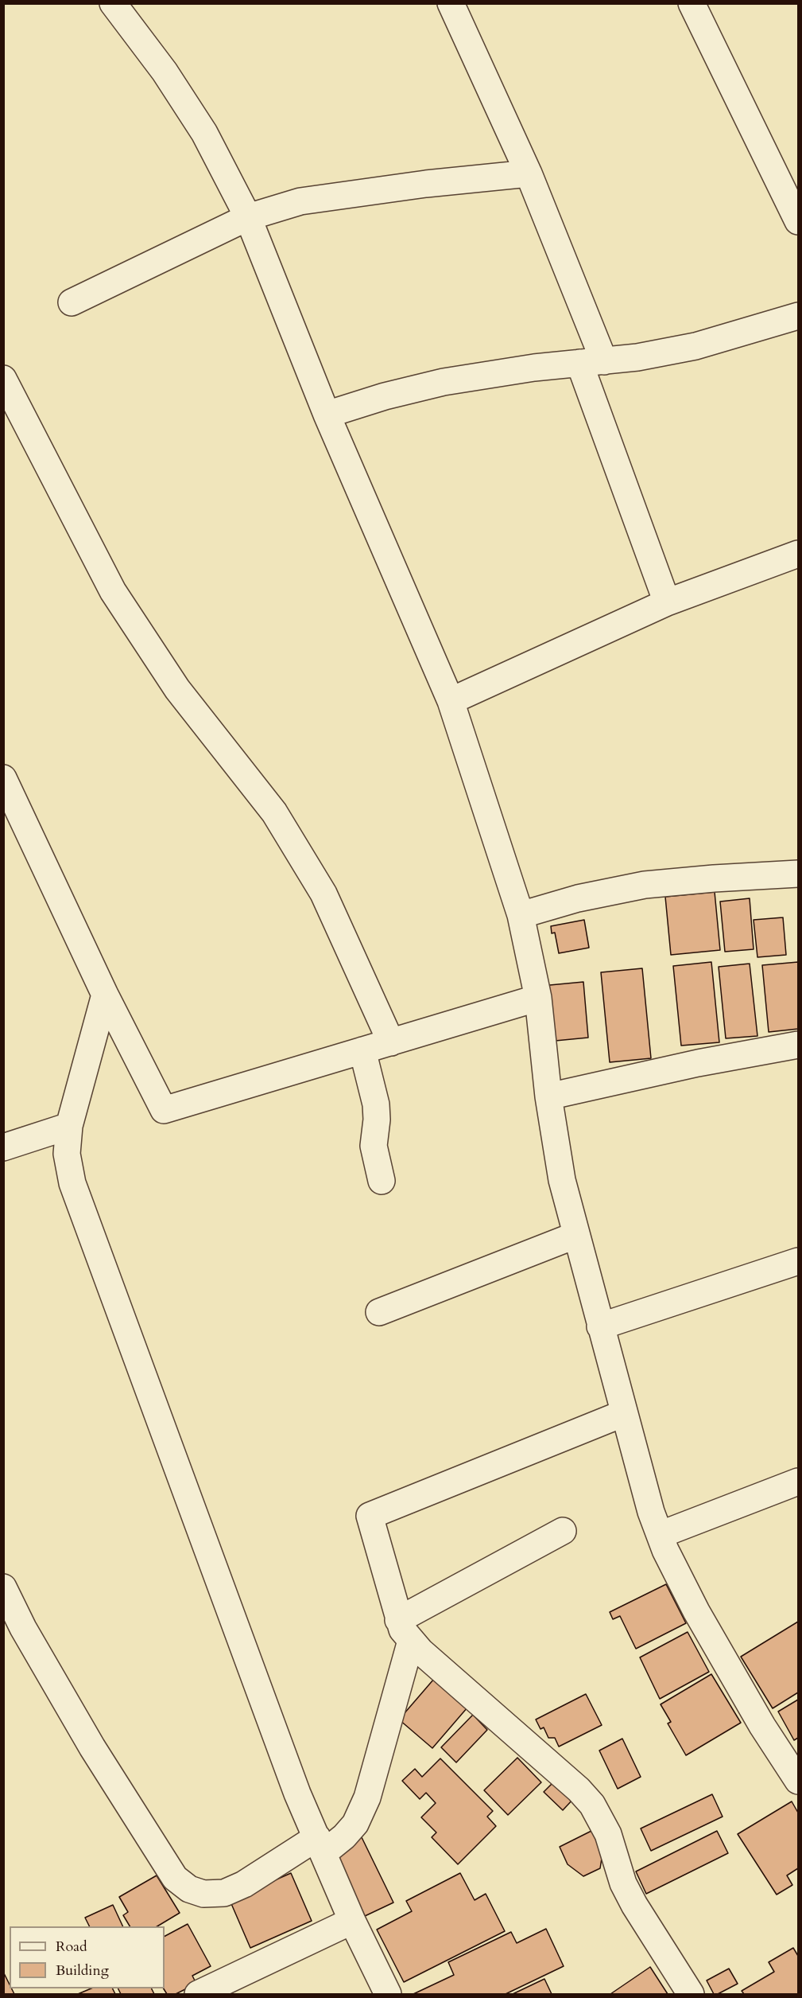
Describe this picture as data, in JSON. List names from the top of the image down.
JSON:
{
  "legend": ["Road", "Building"]
}
